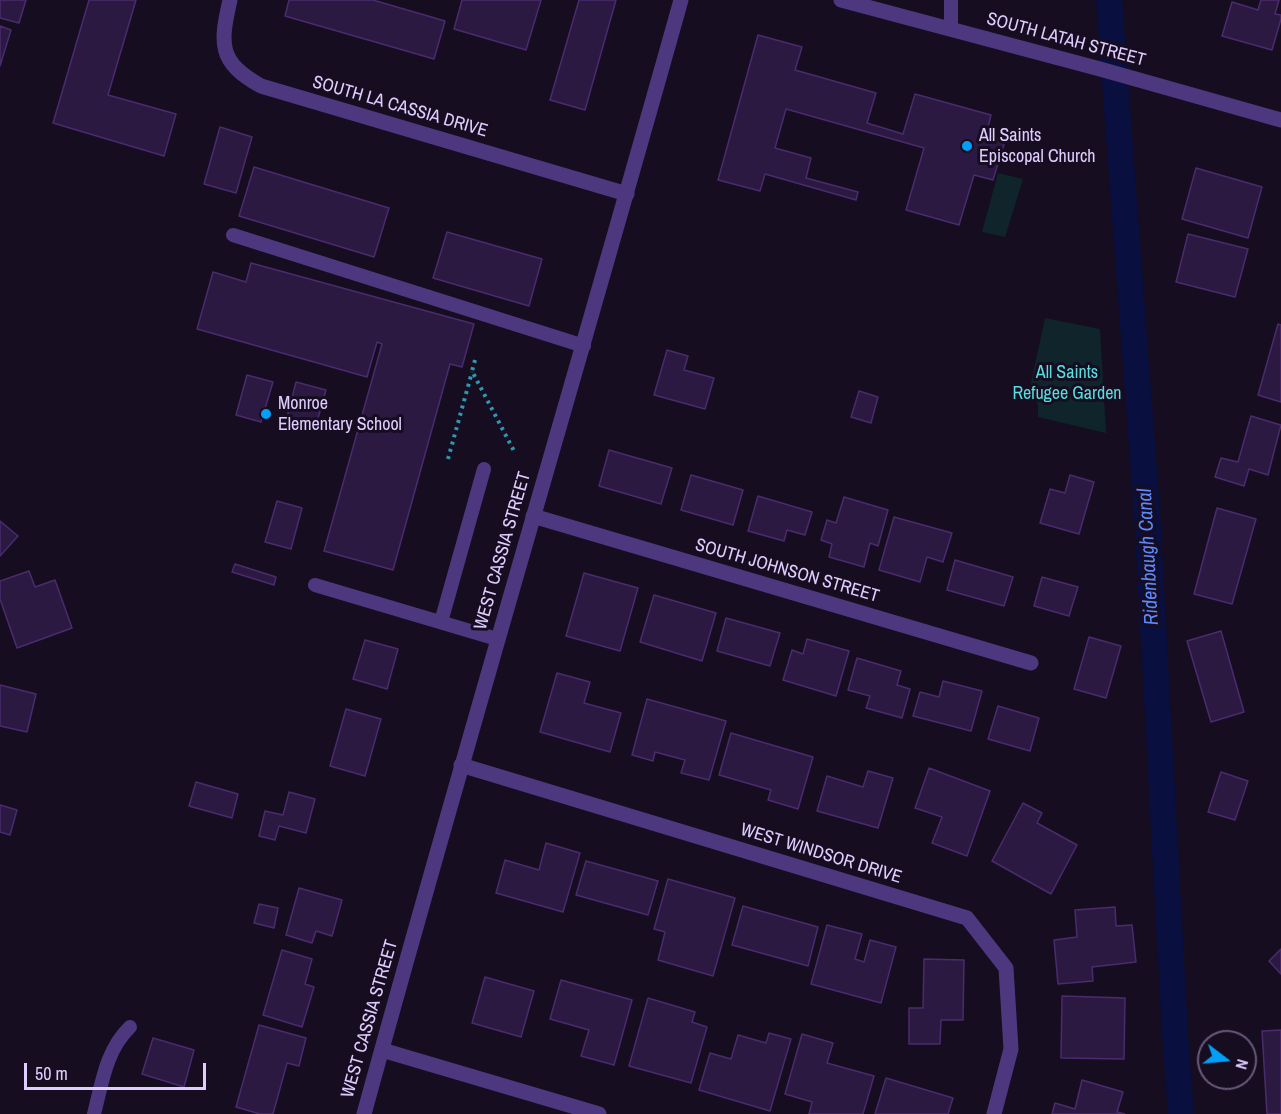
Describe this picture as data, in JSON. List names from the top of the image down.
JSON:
{
  "streets": {
    "street": [
      "SOUTH LATAH STREET",
      "SOUTH LA CASSIA DRIVE",
      "WEST CASSIA STREET",
      "SOUTH JOHNSON STREET",
      "WEST WINDSOR DRIVE"
    ]
  },
  "crossings": [
    ["SOUTH LA CASSIA DRIVE", "WEST CASSIA STREET"],
    ["WEST CASSIA STREET", "SOUTH JOHNSON STREET"],
    ["WEST CASSIA STREET", "WEST WINDSOR DRIVE"]
  ],
  "water": ["Ridenbaugh Canal"],
  "parks": ["All Saints Refugee Garden"],
  "places": ["All Saints Episcopal Church", "Monroe Elementary School"],
  "scale_bar": "50 m",
  "north": "right"
}
